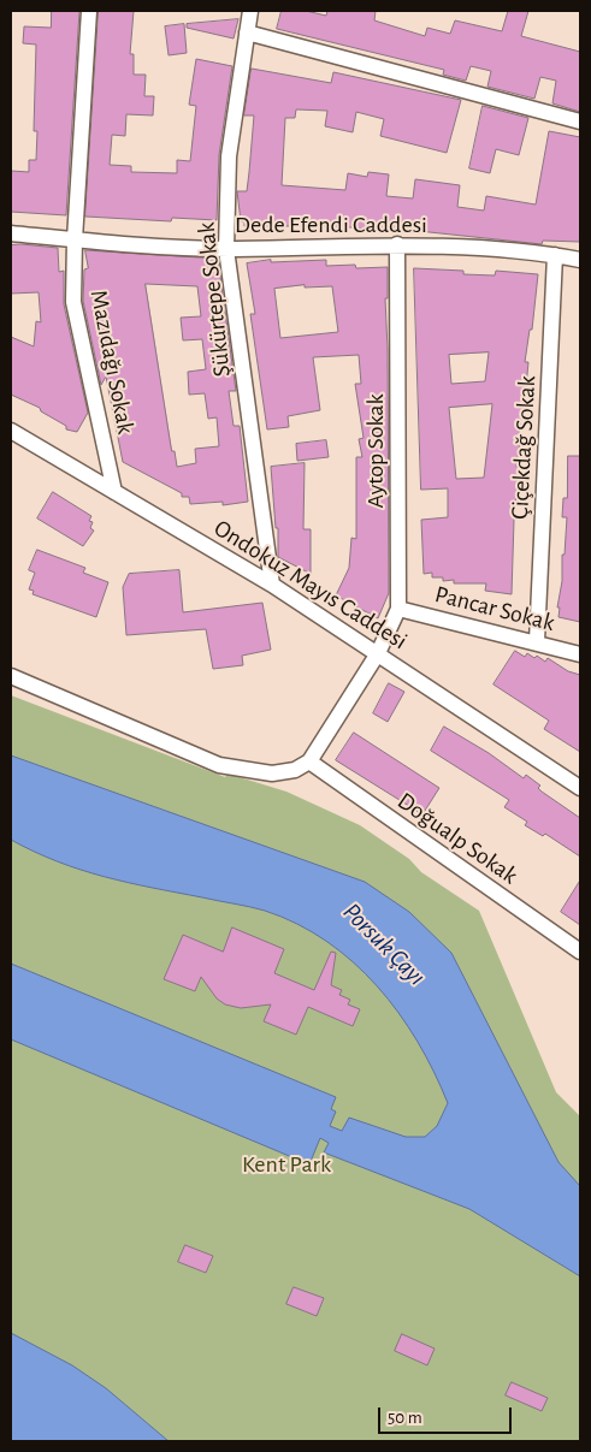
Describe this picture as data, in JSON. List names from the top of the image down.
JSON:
{
  "streets": {
    "street": [
      "Dede Efendi Caddesi",
      "Şükürtepe Sokak",
      "Mazıdağı Sokak",
      "Çiçekdağ Sokak",
      "Aytop Sokak",
      "Ondokuz Mayıs Caddesi",
      "Pancar Sokak",
      "Doğualp Sokak"
    ]
  },
  "crossings": [
    ["Dede Efendi Caddesi", "Şükürtepe Sokak"],
    ["Dede Efendi Caddesi", "Mazıdağı Sokak"],
    ["Dede Efendi Caddesi", "Çiçekdağ Sokak"],
    ["Dede Efendi Caddesi", "Aytop Sokak"],
    ["Şükürtepe Sokak", "Ondokuz Mayıs Caddesi"],
    ["Mazıdağı Sokak", "Ondokuz Mayıs Caddesi"],
    ["Çiçekdağ Sokak", "Pancar Sokak"],
    ["Aytop Sokak", "Ondokuz Mayıs Caddesi"],
    ["Aytop Sokak", "Pancar Sokak"]
  ],
  "water": ["Porsuk Çayı"],
  "parks": ["Kent Park"],
  "scale_bar": "50 m"
}
